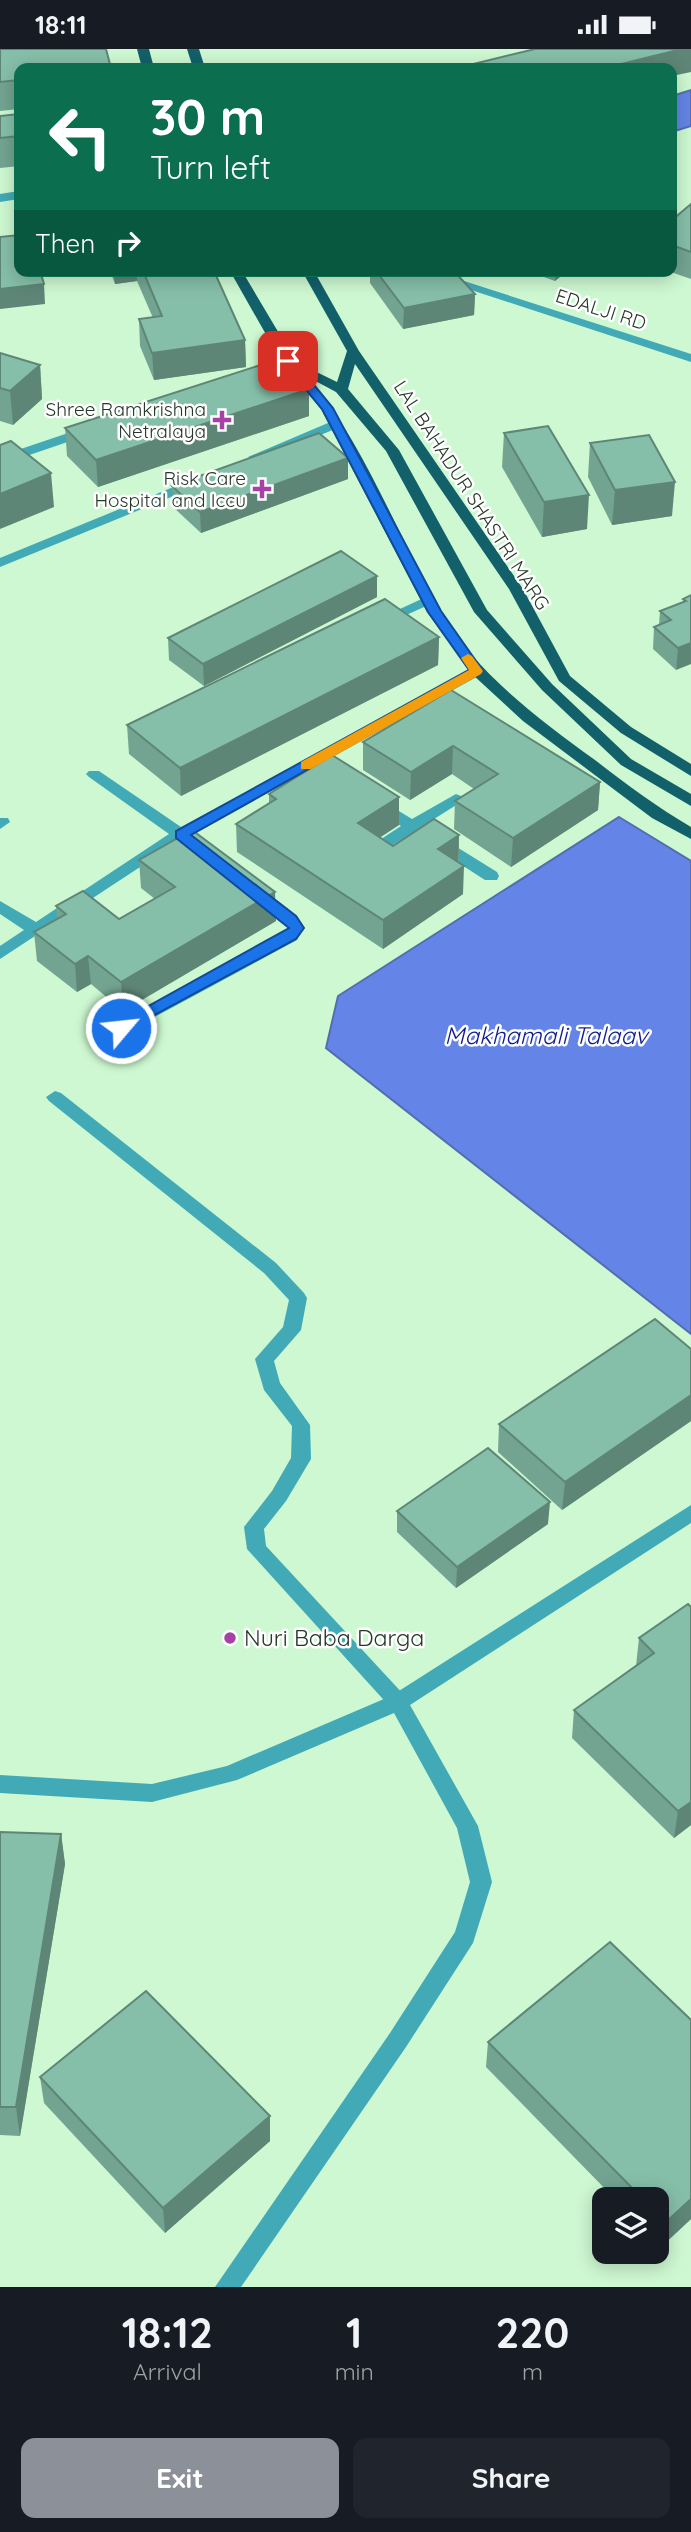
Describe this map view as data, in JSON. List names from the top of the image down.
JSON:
{
  "streets": {
    "main road": ["LAL BAHADUR SHASTRI MARG"],
    "street": ["EDALJI RD"]
  },
  "water": ["Makhamali Talaav"],
  "places": {
    "health": ["Shree Ramkrishna Netralaya", "Risk Care Hospital and Iccu"],
    "other": ["Nuri Baba Darga"]
  },
  "page": {
    "status": "18:11",
    "turn": ["30 m", "Turn left"],
    "then": "Then",
    "eta": [
      "18:12",
      "Arrival",
      "1",
      "min",
      "220",
      "m"
    ],
    "buttons": ["Exit", "Share"]
  }
}
